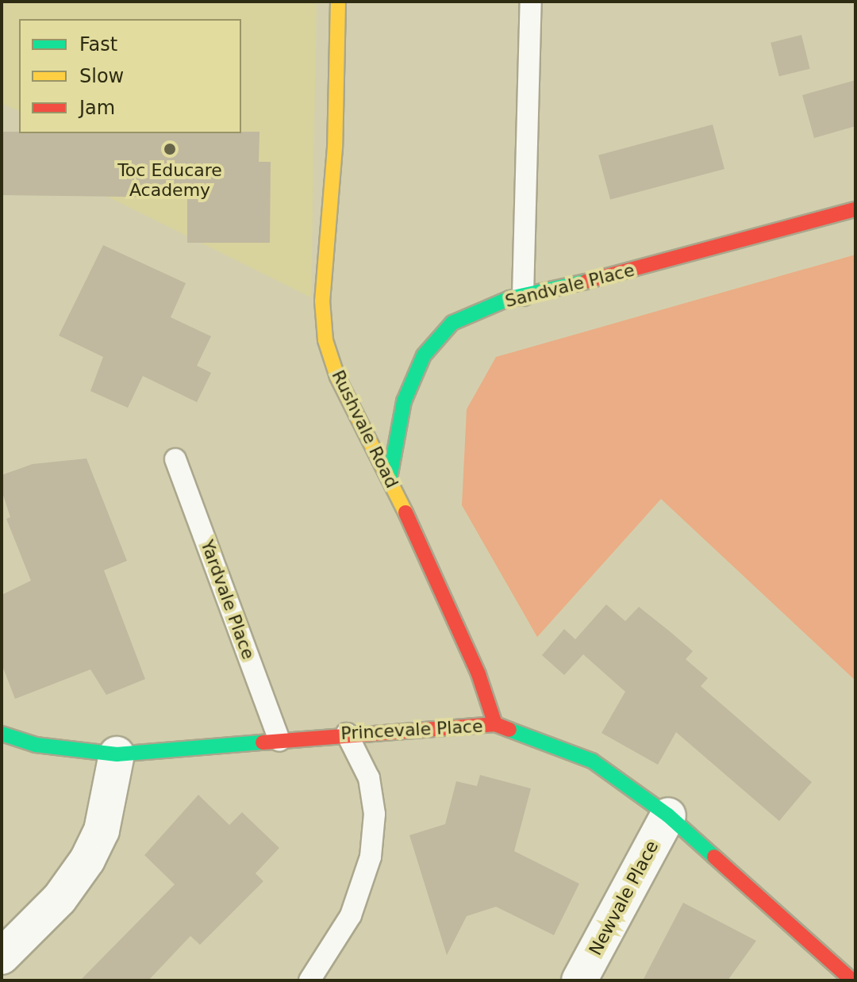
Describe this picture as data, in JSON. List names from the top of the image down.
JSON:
{
  "streets": {
    "street": [
      "Sandvale Place",
      "Rushvale Road",
      "Princevale Place",
      "Newvale Place"
    ],
    "lane": ["Yardvale Place"]
  },
  "crossings": [
    ["Sandvale Place", "Rushvale Road"],
    ["Rushvale Road", "Princevale Place"],
    ["Yardvale Place", "Princevale Place"],
    ["Princevale Place", "Newvale Place"]
  ],
  "places": ["Toc Educare Academy"],
  "legend": ["Fast", "Slow", "Jam"]
}
